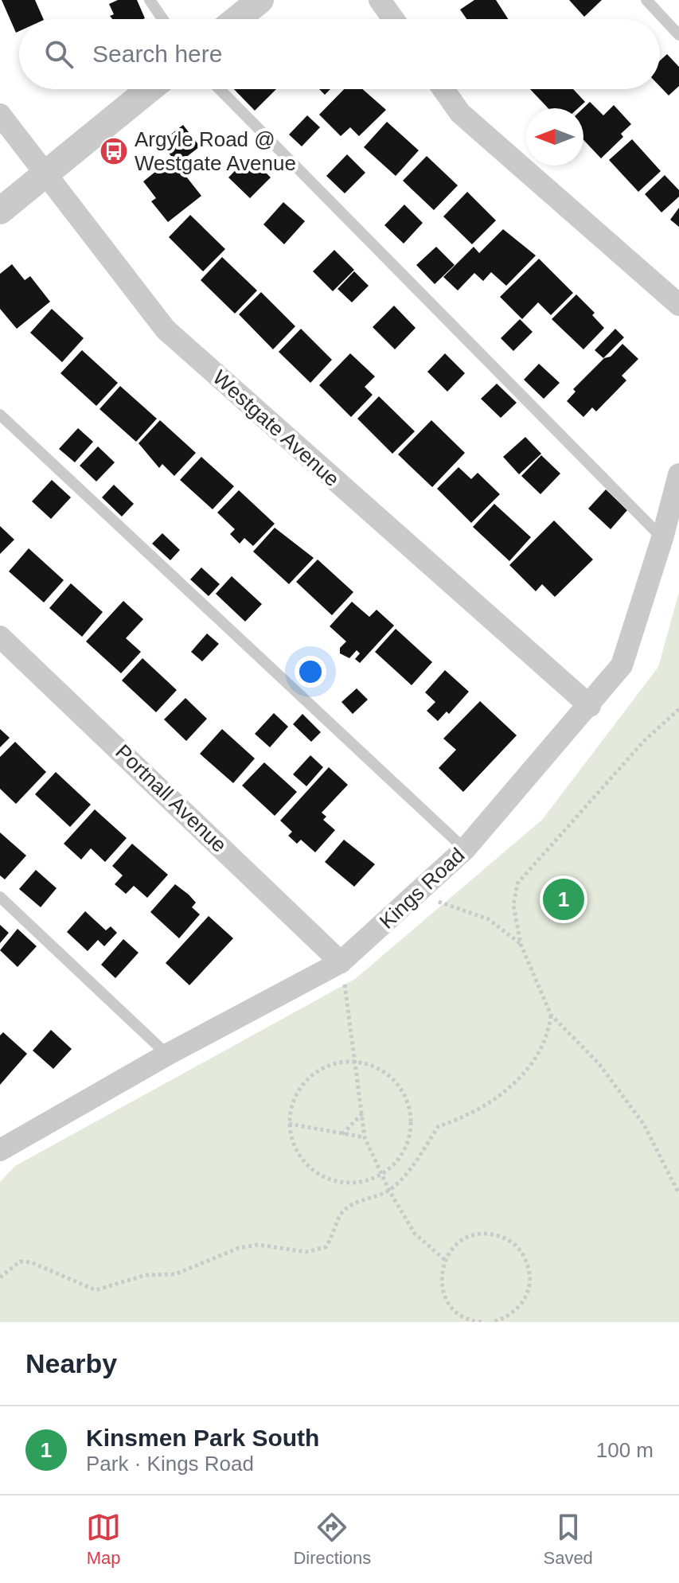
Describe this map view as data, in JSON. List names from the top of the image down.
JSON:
{
  "streets": {
    "street": ["Westgate Avenue", "Portnall Avenue", "Kings Road"]
  },
  "crossings": [
    ["Westgate Avenue", "Kings Road"],
    ["Portnall Avenue", "Kings Road"]
  ],
  "places": {
    "bus stop": ["Argyle Road @ Westgate Avenue"]
  },
  "north": "left",
  "page": {
    "search": "Search here",
    "pins": "1",
    "heading": "Nearby",
    "list": [
      {
        "mark": "1",
        "name": "Kinsmen Park South",
        "note": "Park · Kings Road",
        "value": "100 m"
      }
    ],
    "nav": ["Map", "Directions", "Saved"]
  }
}
